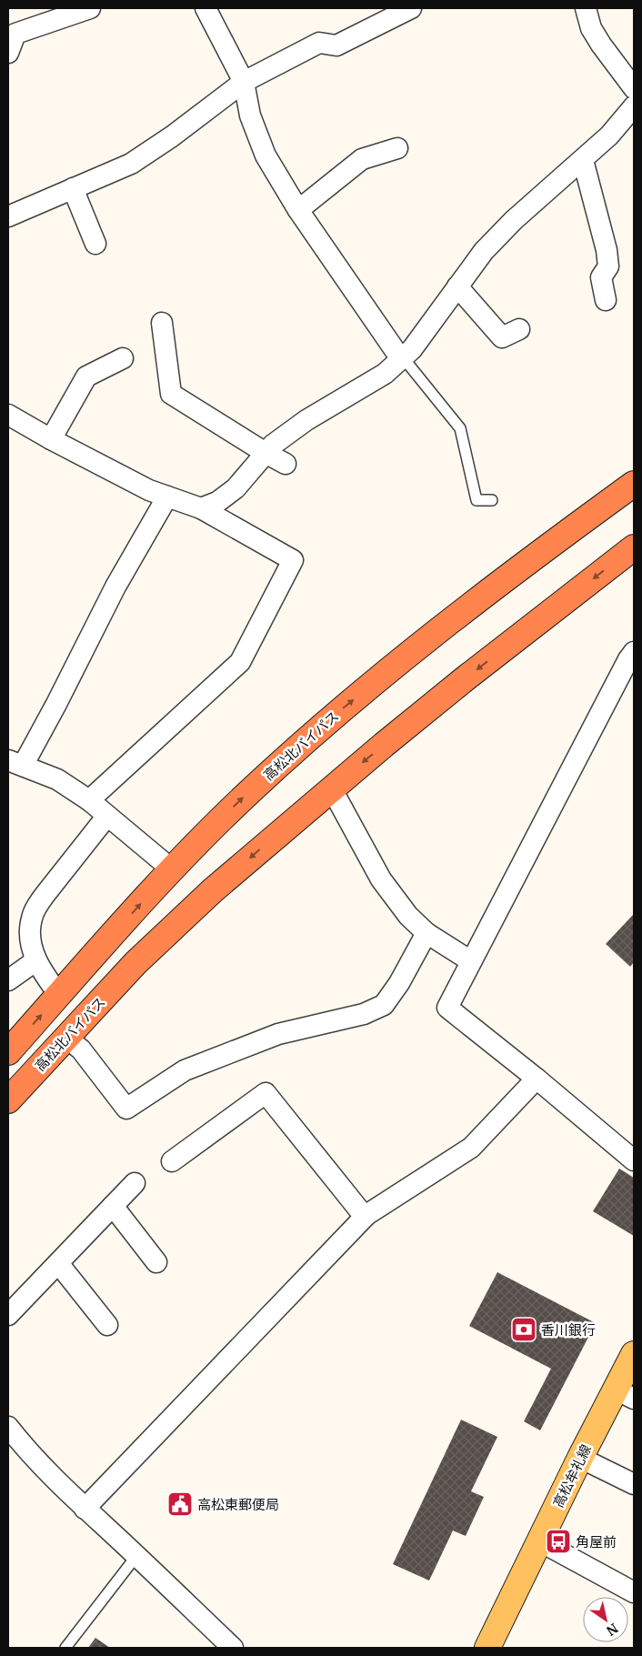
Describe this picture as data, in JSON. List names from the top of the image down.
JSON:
{
  "streets": {
    "highway": ["高松北バイパス"],
    "main road": ["高松牟礼線"]
  },
  "places": {
    "bank": ["香川銀行"],
    "public building": ["高松東郵便局"],
    "bus stop": ["角屋前"]
  },
  "north": "bottom right"
}
